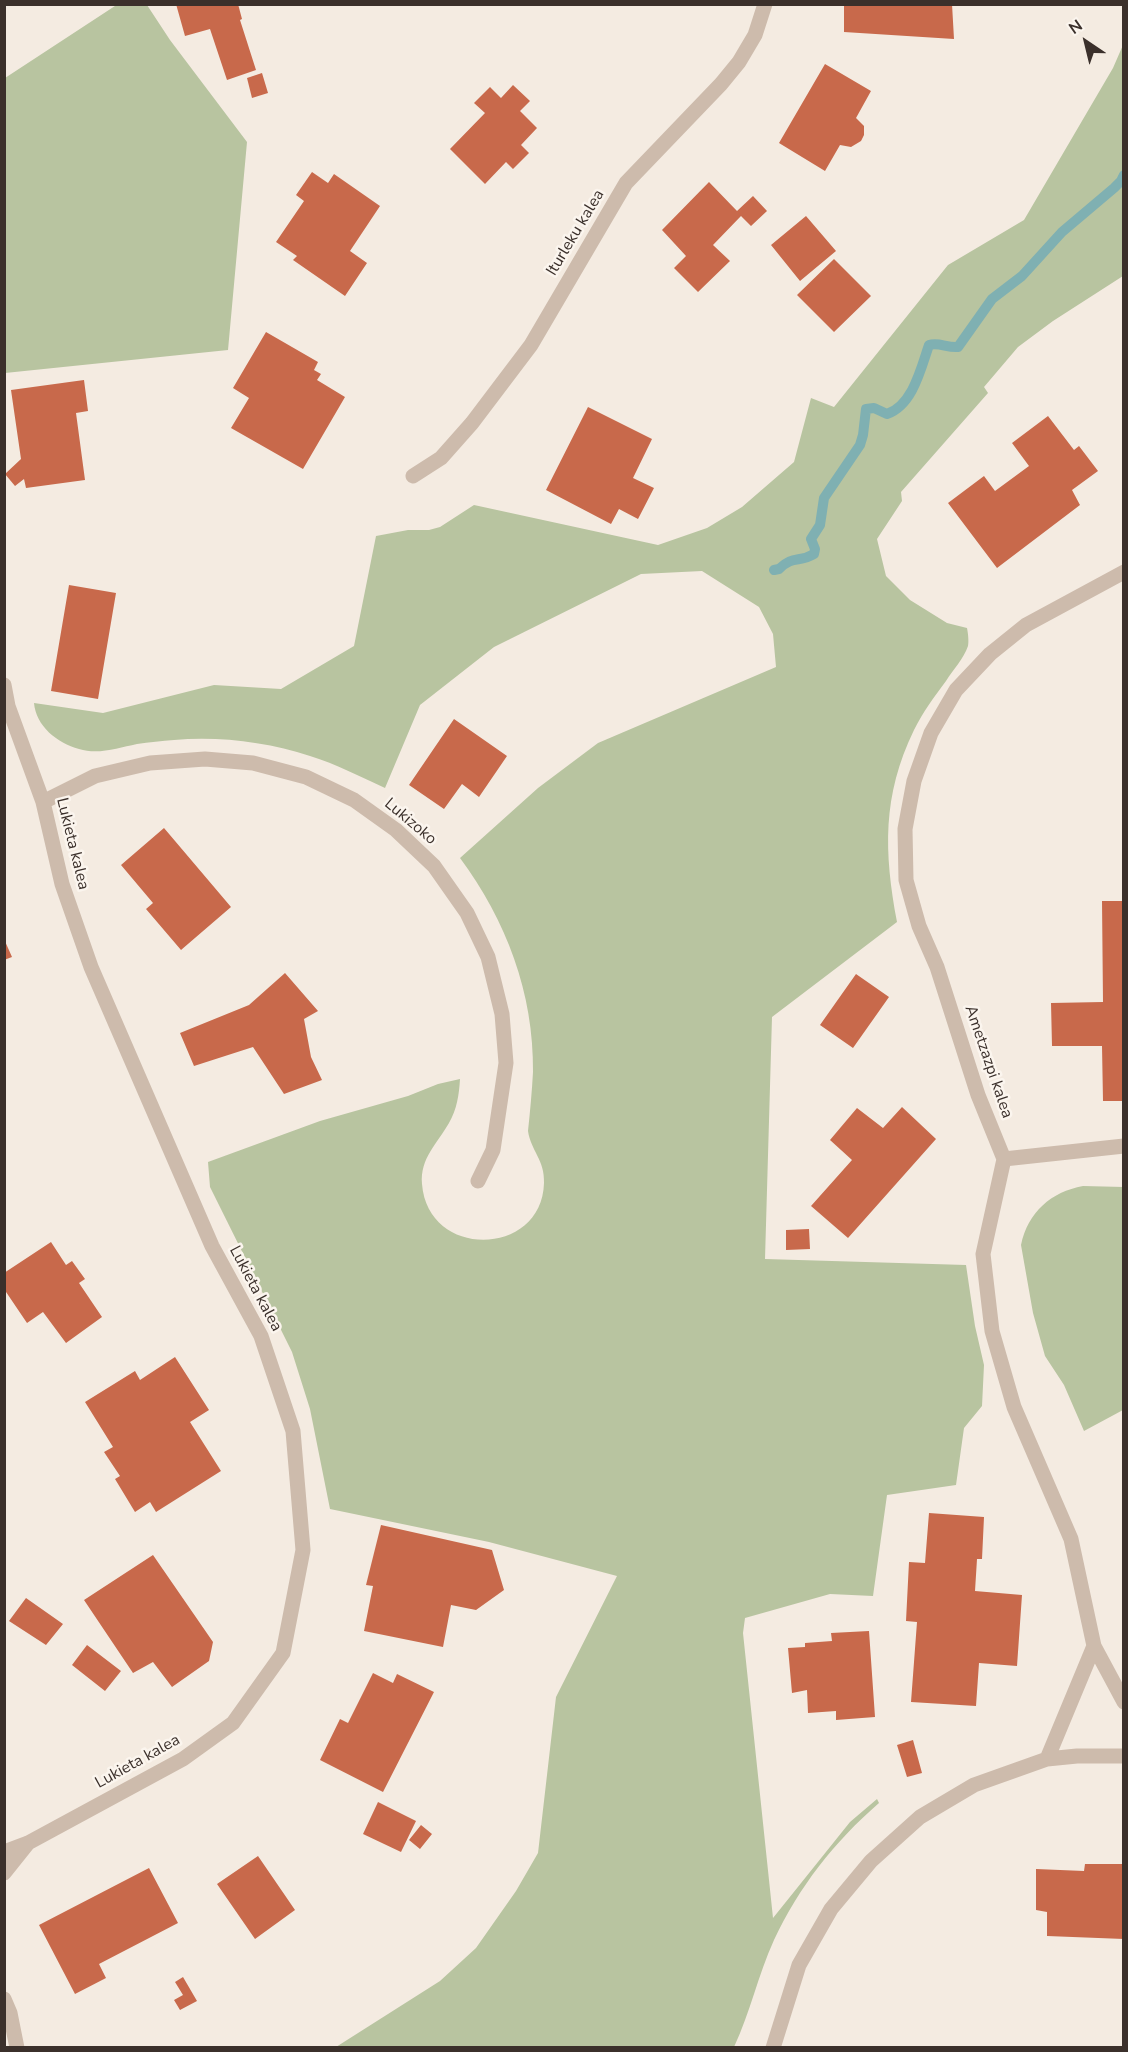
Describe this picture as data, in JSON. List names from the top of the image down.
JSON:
{
  "streets": {
    "street": [
      "Iturleku kalea",
      "Lukizoko",
      "Lukieta kalea",
      "Ametzazpi kalea"
    ]
  },
  "crossings": [
    ["Lukizoko", "Lukieta kalea"]
  ],
  "north": "top left"
}
